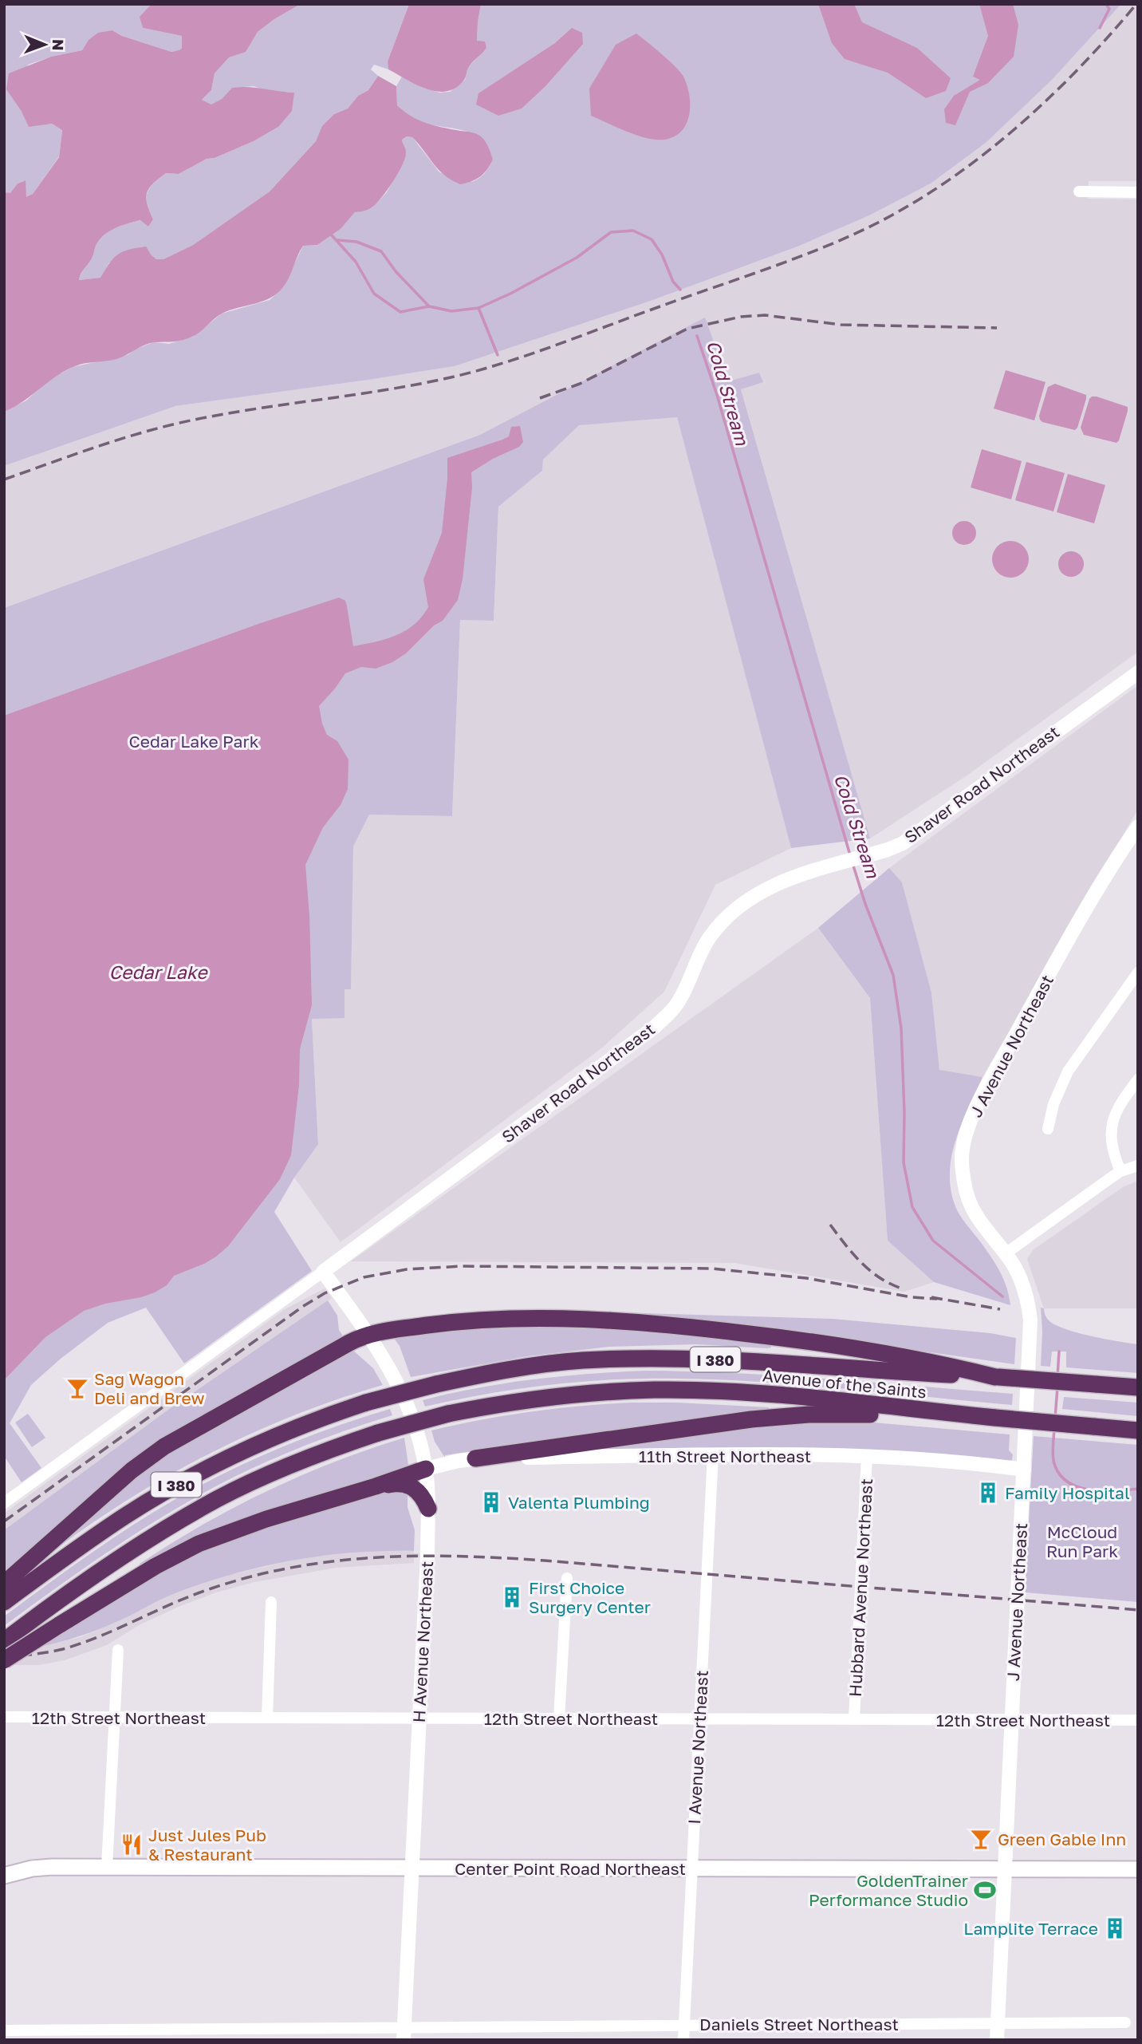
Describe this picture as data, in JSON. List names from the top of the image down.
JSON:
{
  "streets": {
    "highway": ["I 380", "Avenue of the Saints"],
    "main road": ["Center Point Road Northeast"],
    "street": [
      "Shaver Road Northeast",
      "J Avenue Northeast",
      "11th Street Northeast",
      "Hubbard Avenue Northeast",
      "H Avenue Northeast",
      "12th Street Northeast",
      "I Avenue Northeast",
      "Daniels Street Northeast"
    ]
  },
  "crossings": [
    ["Shaver Road Northeast", "H Avenue Northeast"],
    ["J Avenue Northeast", "11th Street Northeast"],
    ["J Avenue Northeast", "12th Street Northeast"],
    ["J Avenue Northeast", "Center Point Road Northeast"],
    ["J Avenue Northeast", "Daniels Street Northeast"],
    ["11th Street Northeast", "Hubbard Avenue Northeast"],
    ["11th Street Northeast", "H Avenue Northeast"],
    ["11th Street Northeast", "I Avenue Northeast"],
    ["Hubbard Avenue Northeast", "12th Street Northeast"],
    ["H Avenue Northeast", "12th Street Northeast"],
    ["H Avenue Northeast", "Center Point Road Northeast"],
    ["H Avenue Northeast", "Daniels Street Northeast"],
    ["12th Street Northeast", "I Avenue Northeast"],
    ["I Avenue Northeast", "Center Point Road Northeast"],
    ["I Avenue Northeast", "Daniels Street Northeast"]
  ],
  "water": ["Cold Stream", "Cedar Lake"],
  "parks": ["Cedar Lake Park", "McCloud Run Park"],
  "places": {
    "bar": ["Sag Wagon Deli and Brew", "Green Gable Inn"],
    "building": [
      "Family Hospital",
      "Valenta Plumbing",
      "First Choice Surgery Center",
      "Lamplite Terrace"
    ],
    "restaurant": ["Just Jules Pub & Restaurant"],
    "sports": ["GoldenTrainer Performance Studio"]
  },
  "north": "right"
}
